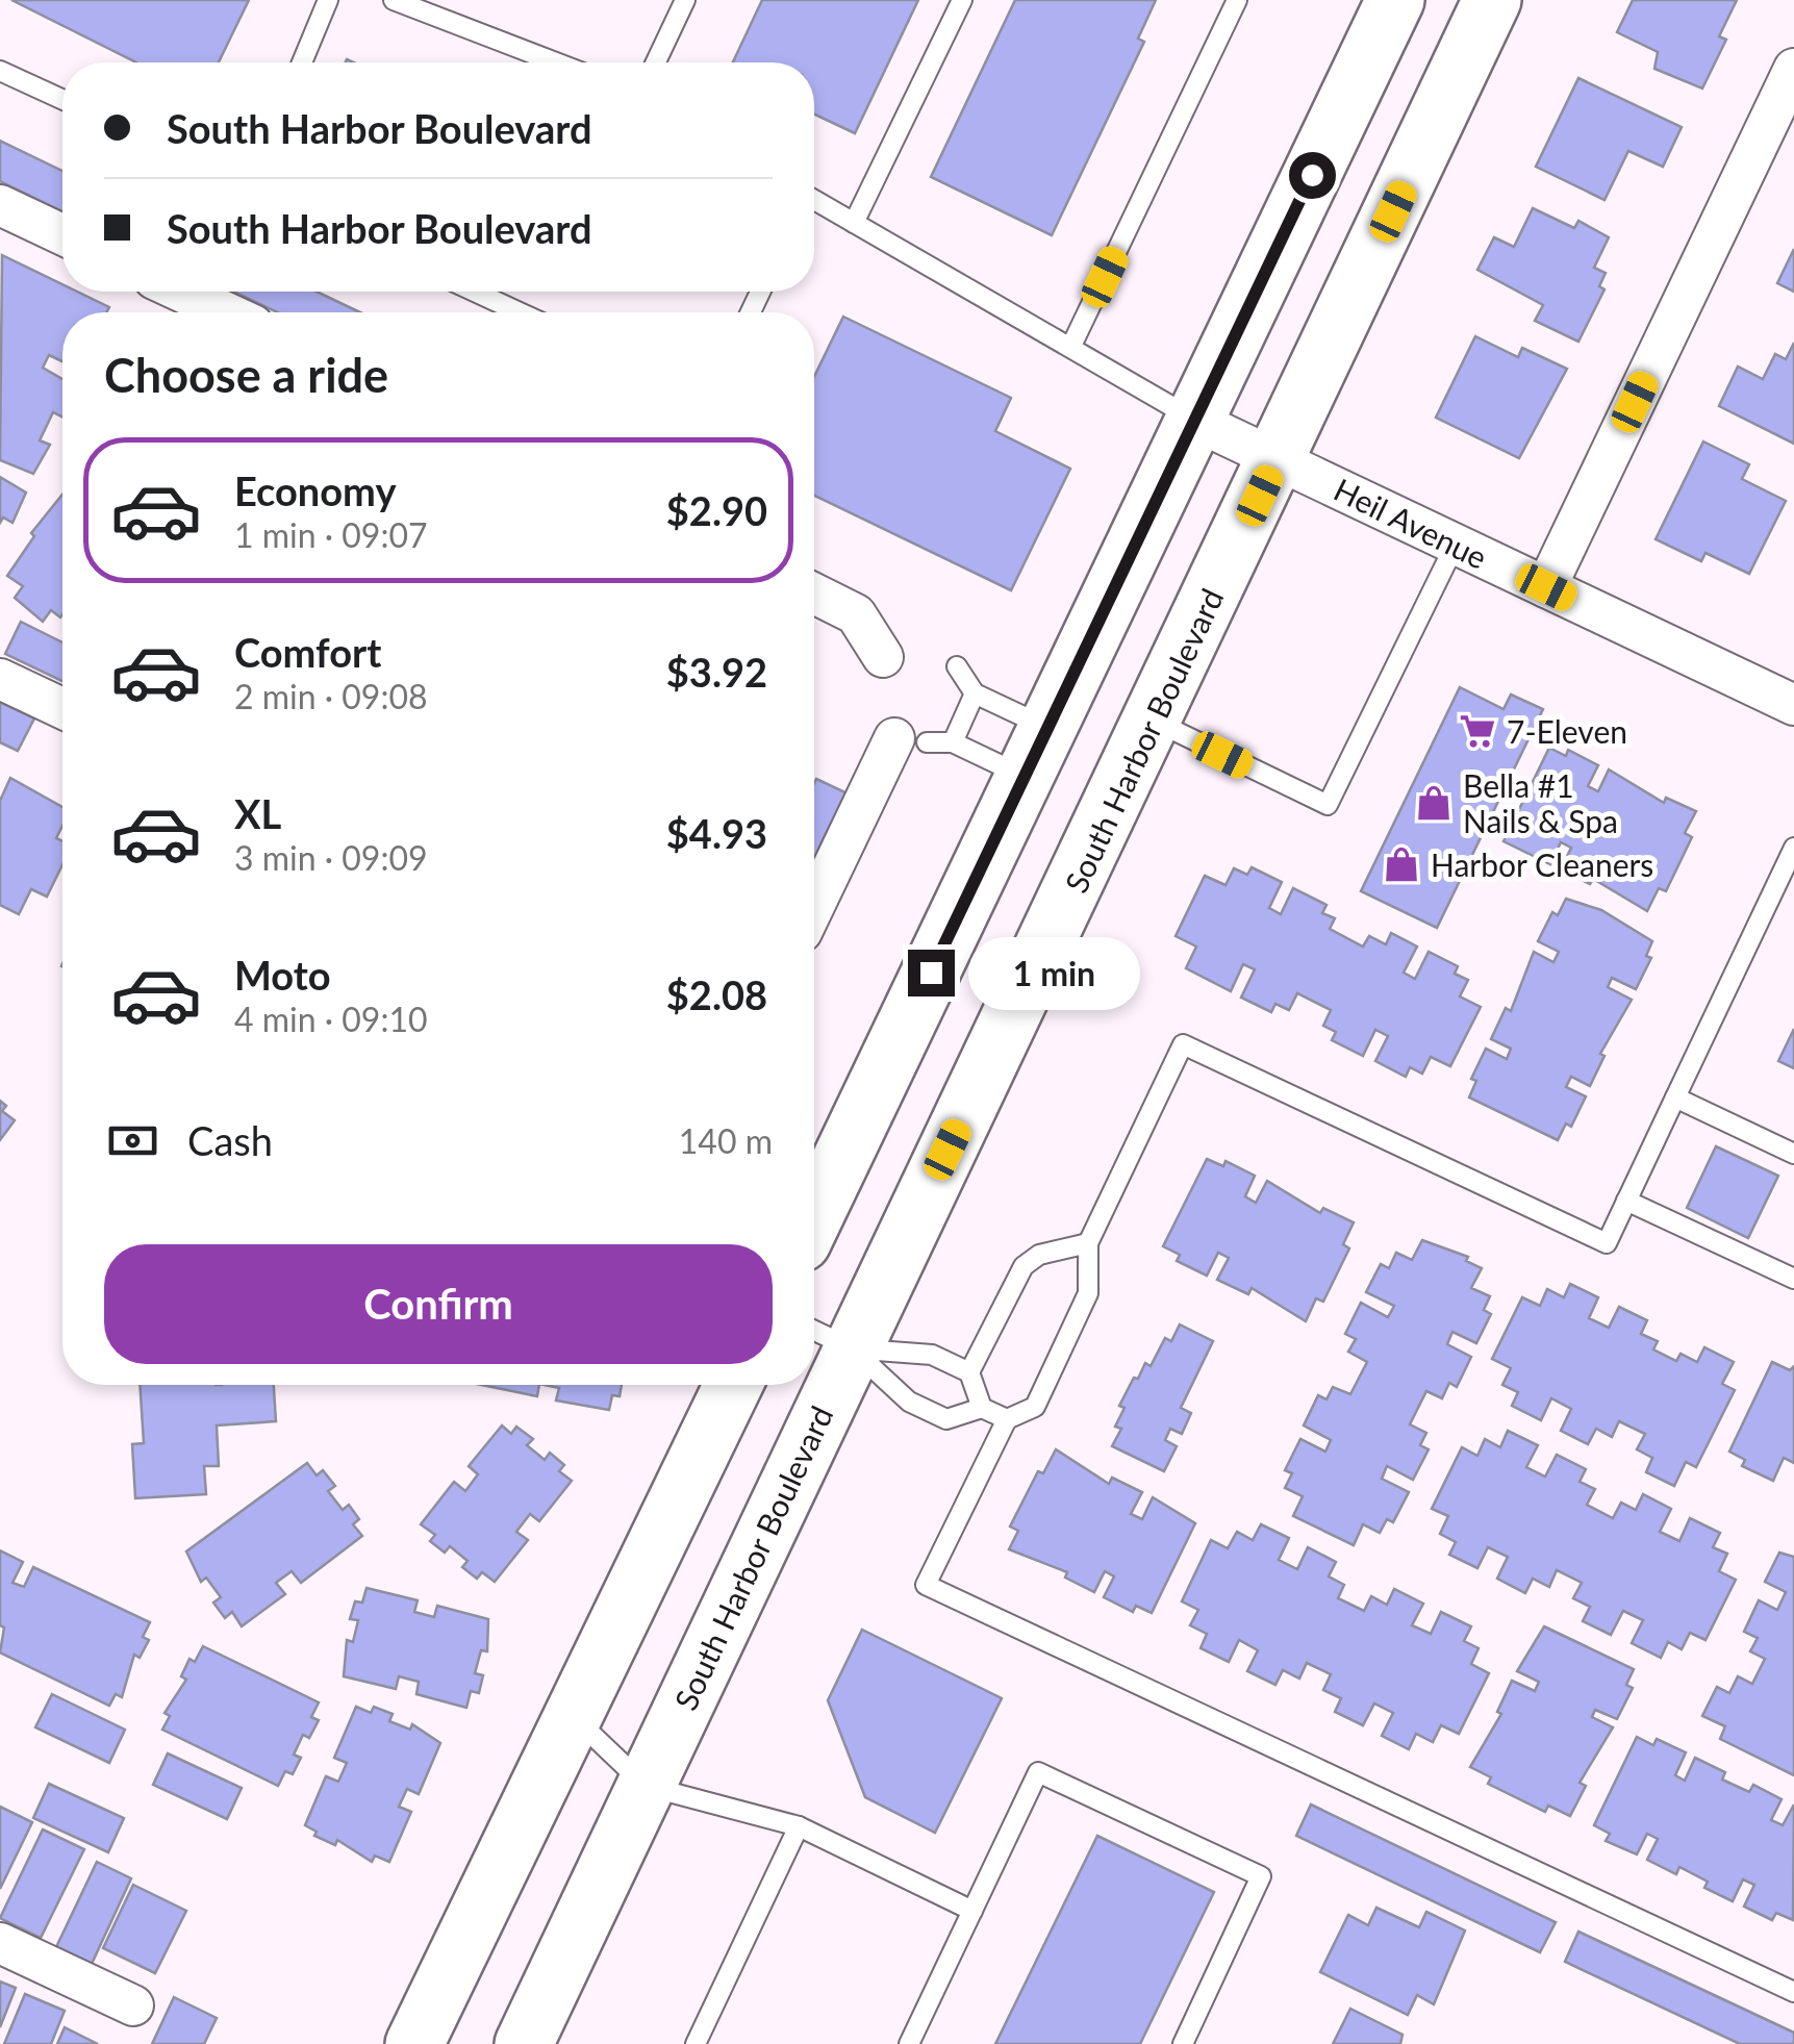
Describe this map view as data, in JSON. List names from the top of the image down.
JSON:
{
  "streets": {
    "main road": ["South Harbor Boulevard"],
    "street": ["Heil Avenue"]
  },
  "crossings": [
    ["Heil Avenue", "South Harbor Boulevard"]
  ],
  "places": {
    "supermarket": ["7-Eleven"],
    "shop": ["Bella #1 Nails & Spa", "Harbor Cleaners"]
  },
  "page": {
    "banner": ["South Harbor Boulevard", "South Harbor Boulevard"],
    "heading": "Choose a ride",
    "list": [
      {
        "name": "Economy",
        "note": "1 min · 09:07",
        "value": "$2.90"
      },
      {
        "name": "Comfort",
        "note": "2 min · 09:08",
        "value": "$3.92"
      },
      {
        "name": "XL",
        "note": "3 min · 09:09",
        "value": "$4.93"
      },
      {
        "name": "Moto",
        "note": "4 min · 09:10",
        "value": "$2.08"
      }
    ],
    "bubble": "1 min",
    "pay": ["Cash", "140 m"],
    "buttons": "Confirm"
  }
}
